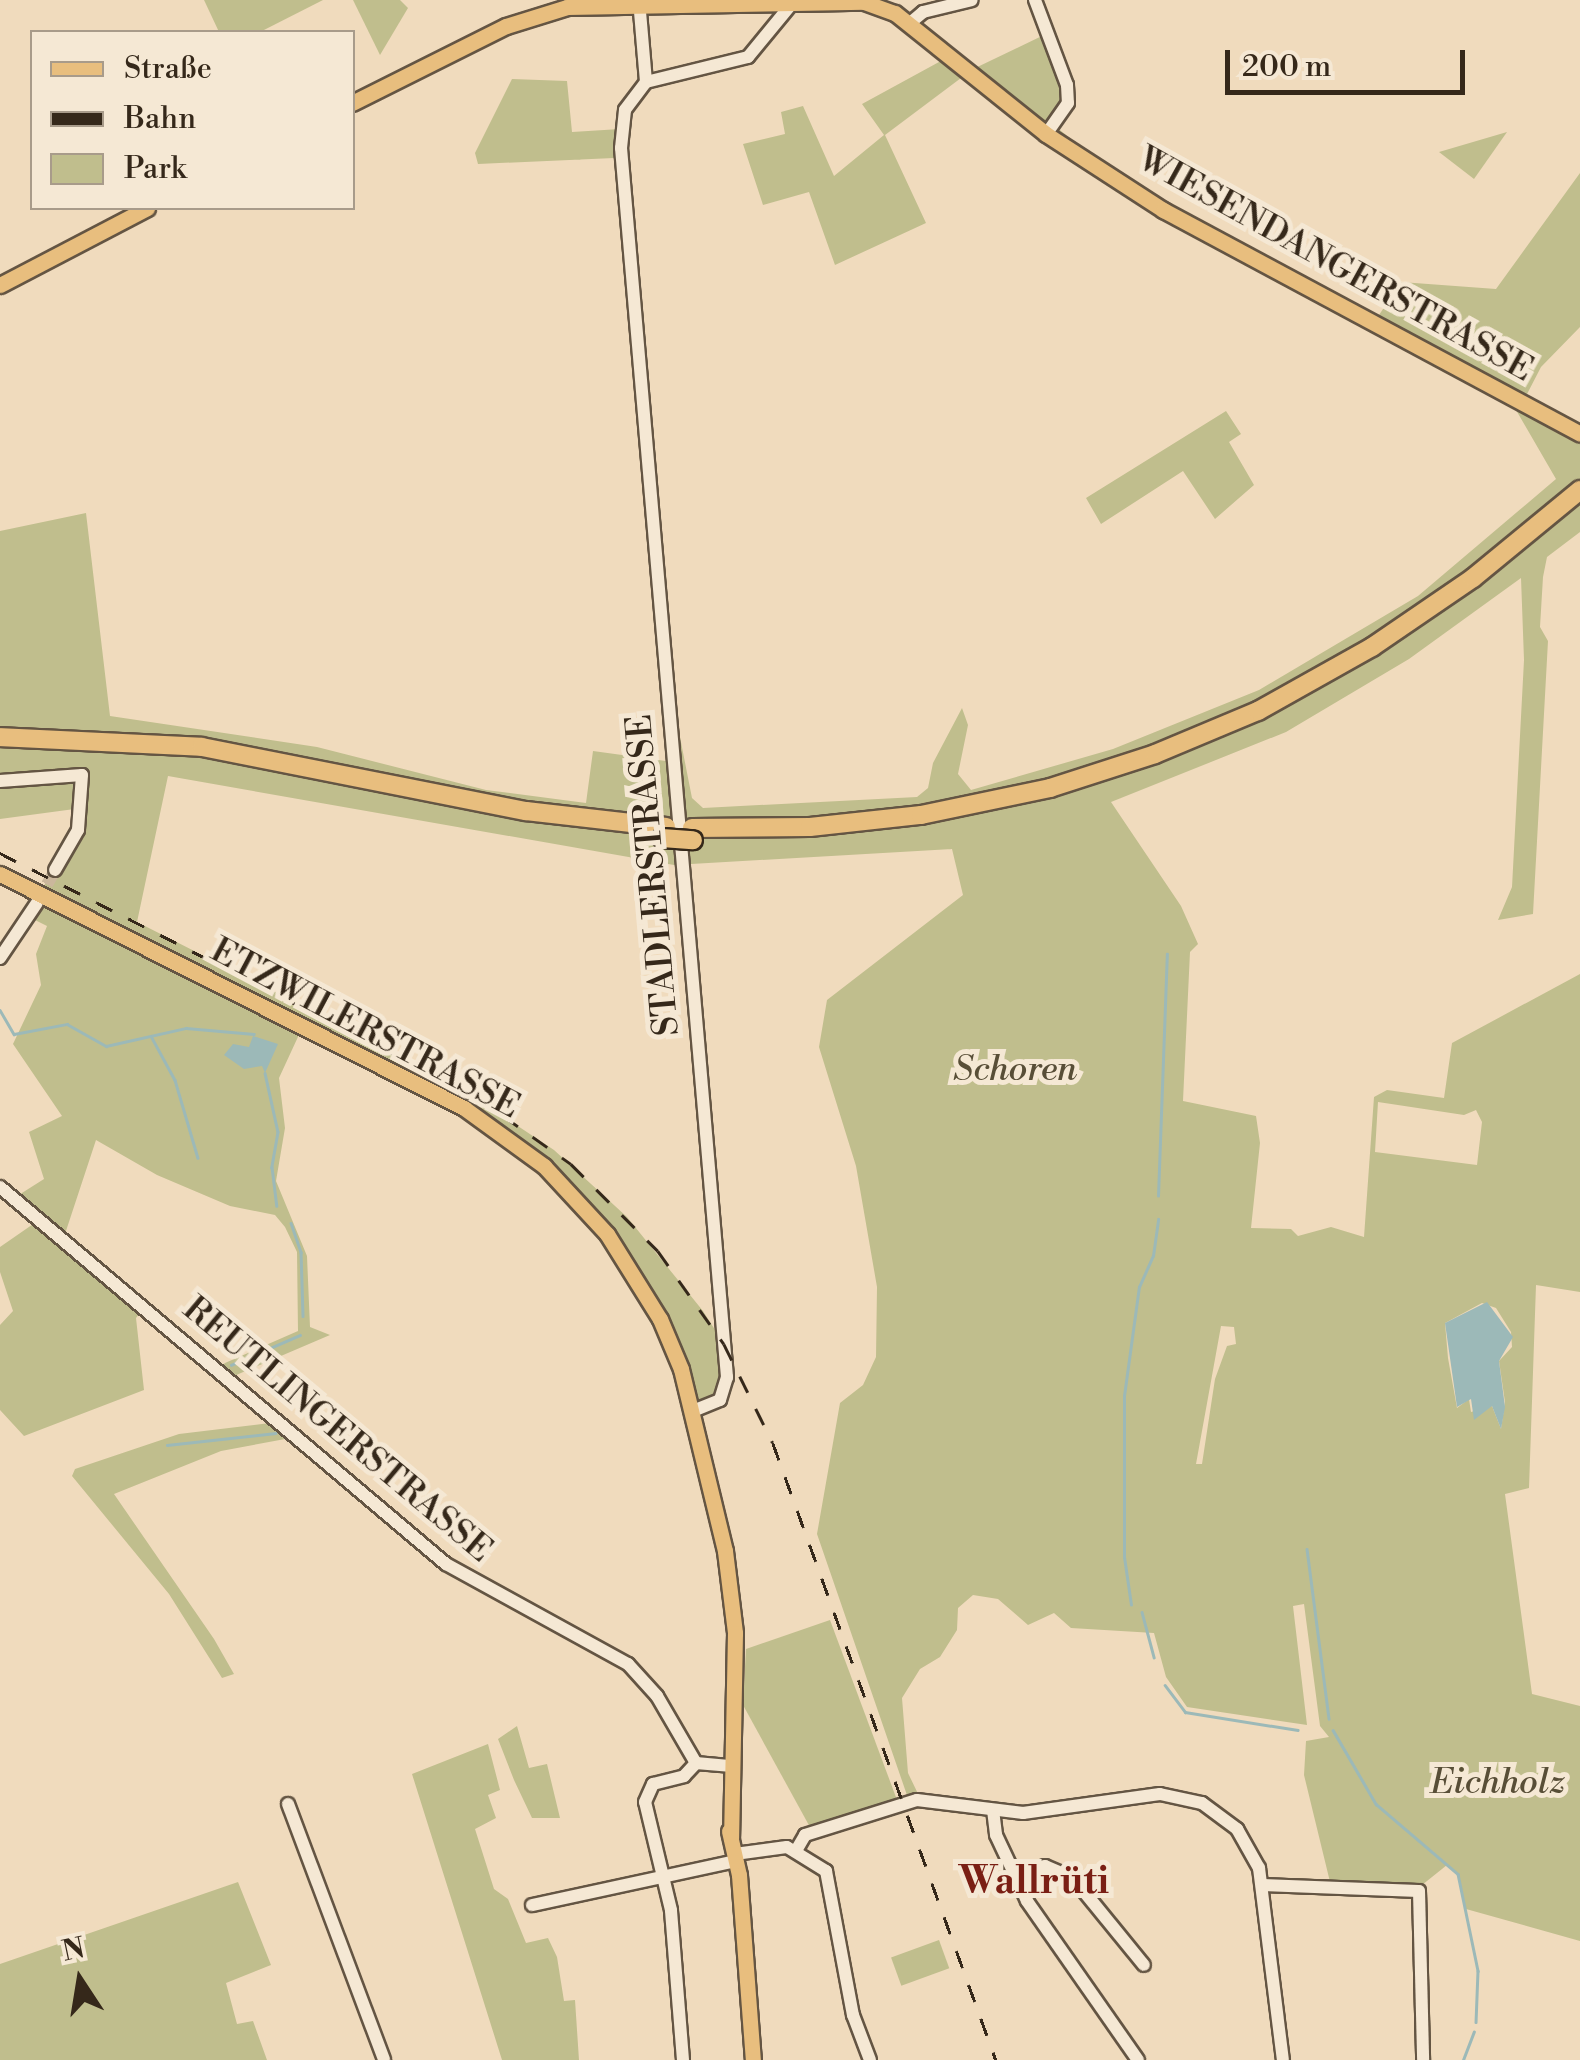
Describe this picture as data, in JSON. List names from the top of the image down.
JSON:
{
  "streets": {
    "main road": ["WIESENDANGERSTRASSE", "ETZWILERSTRASSE"],
    "street": ["STADLERSTRASSE", "REUTLINGERSTRASSE"]
  },
  "crossings": [
    ["STADLERSTRASSE", "ETZWILERSTRASSE"]
  ],
  "districts": ["Wallrüti"],
  "parks": ["Schoren", "Eichholz"],
  "legend": ["Straße", "Bahn", "Park"],
  "scale_bar": "200 m",
  "north": "top"
}
